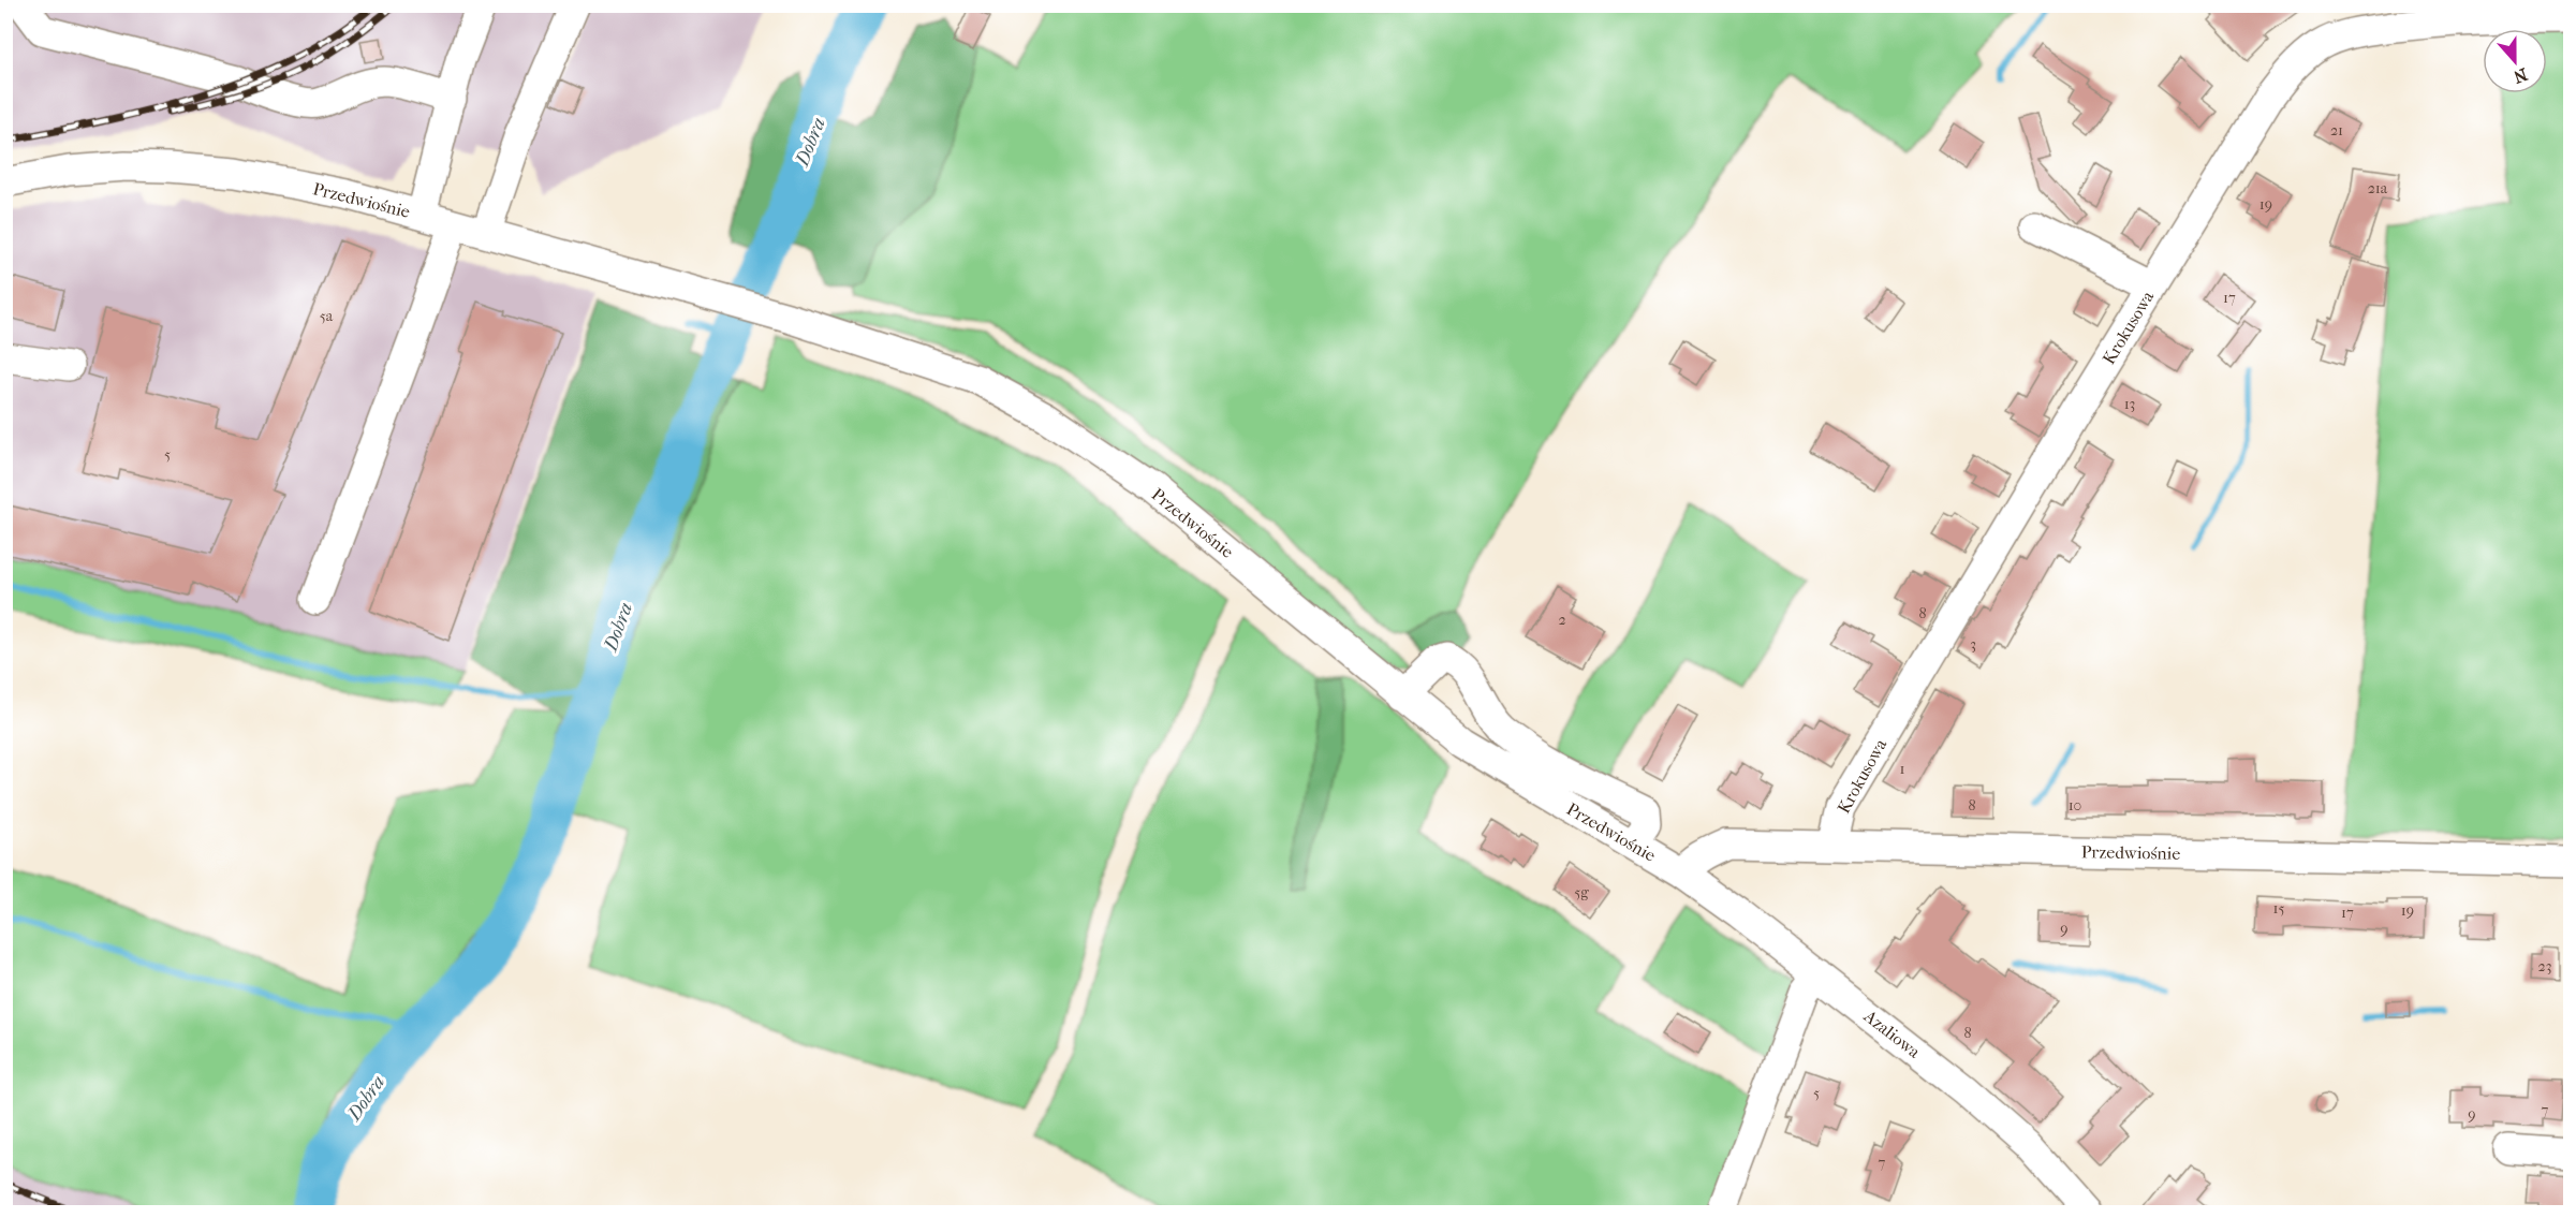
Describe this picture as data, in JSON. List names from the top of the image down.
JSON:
{
  "streets": {
    "street": ["Przedwiośnie", "Krokusowa", "Azaliowa"]
  },
  "crossings": [
    ["Przedwiośnie", "Krokusowa"],
    ["Przedwiośnie", "Azaliowa"]
  ],
  "water": ["Dobra"],
  "house_numbers": [
    "21",
    "21a",
    "19",
    "17",
    "5a",
    "13",
    "5",
    "8",
    "2",
    "3",
    "1",
    "8",
    "10",
    "5g",
    "15",
    "19",
    "17",
    "9",
    "23",
    "8",
    "5",
    "7",
    "9",
    "7"
  ],
  "north": "bottom"
}
